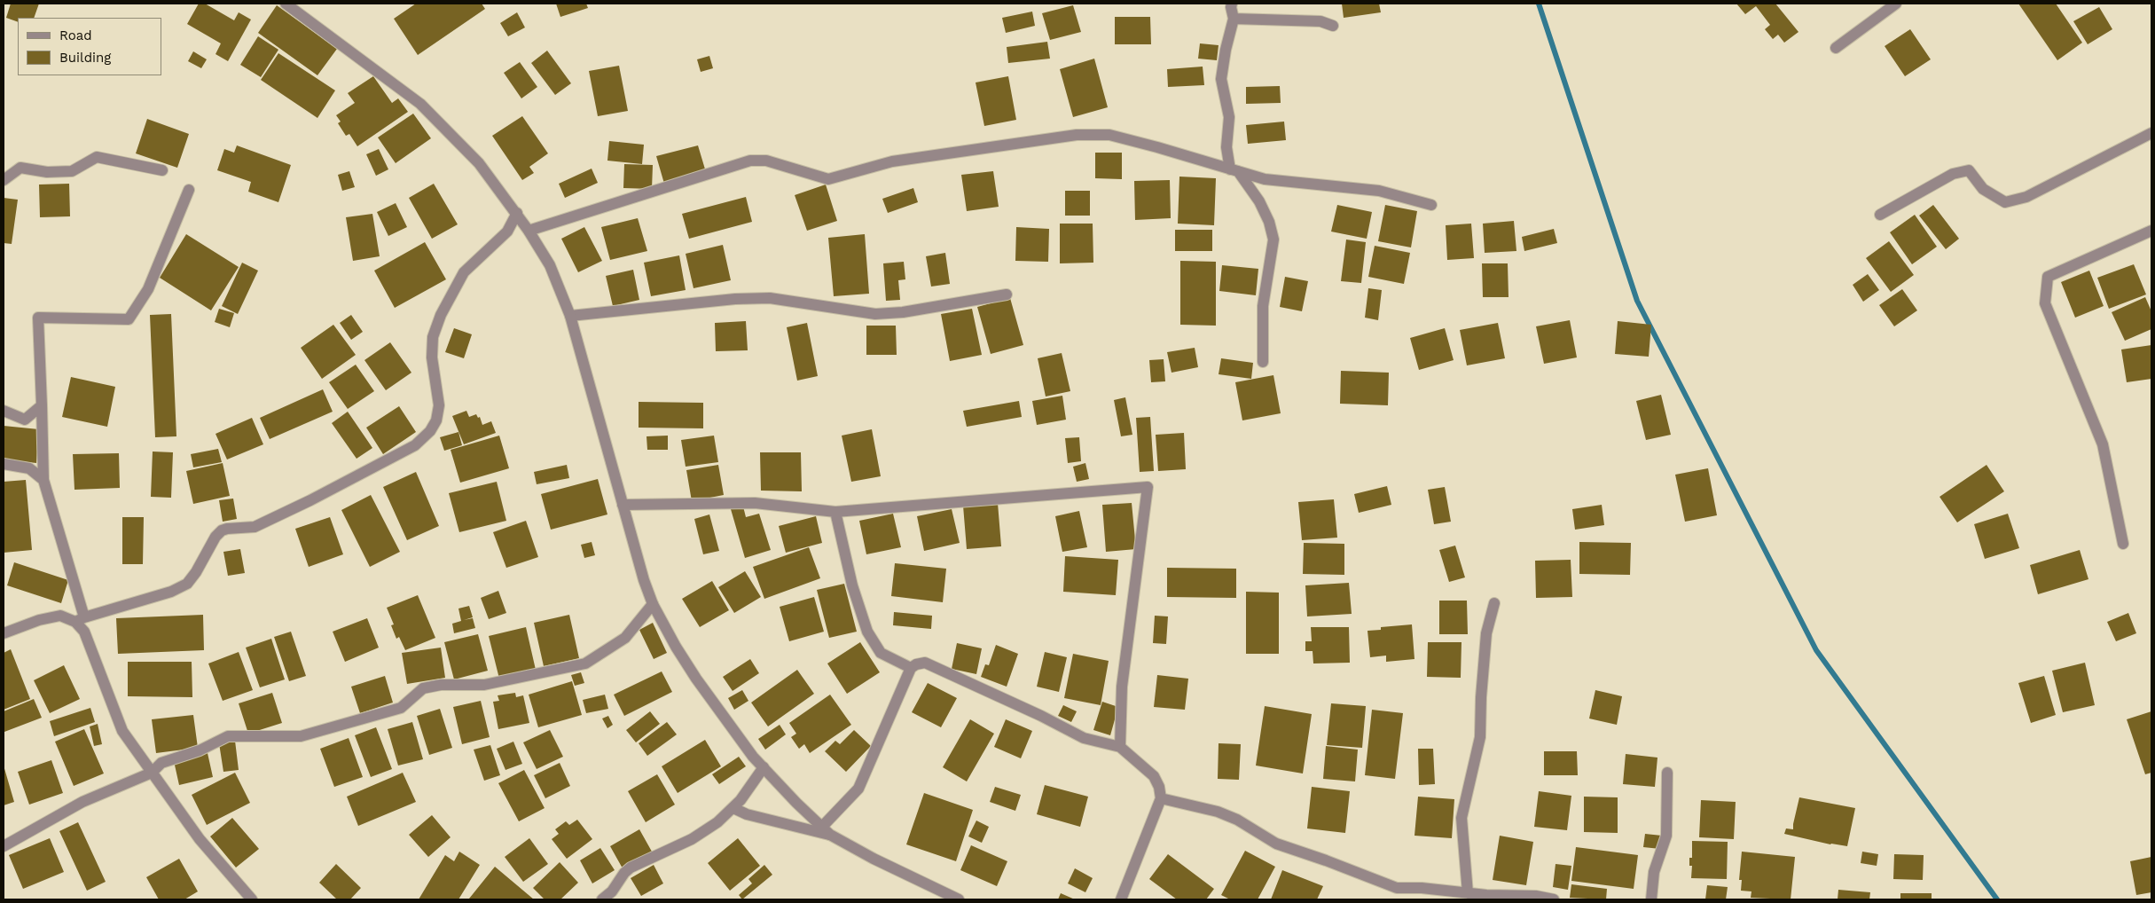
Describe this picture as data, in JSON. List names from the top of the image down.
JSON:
{
  "legend": ["Road", "Building"]
}
